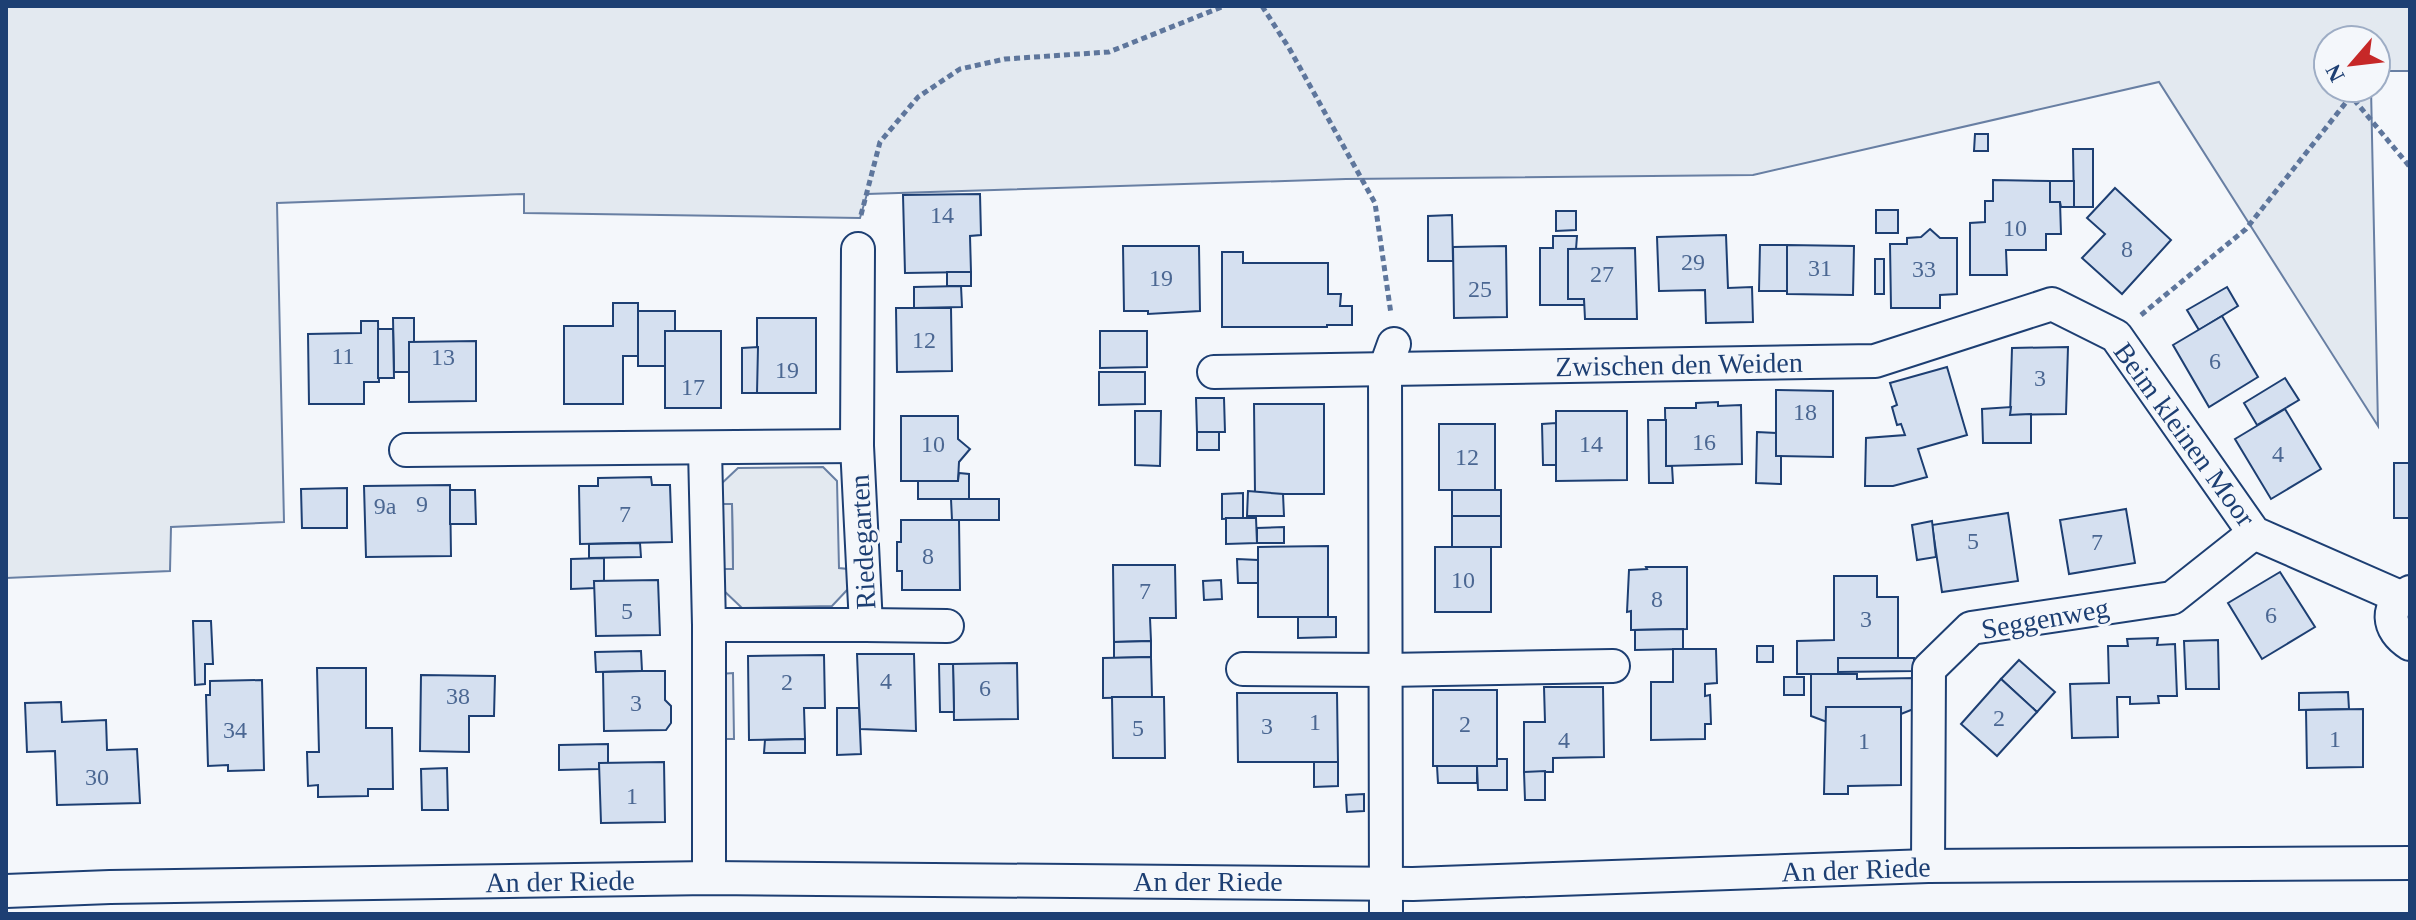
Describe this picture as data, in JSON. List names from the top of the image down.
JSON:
{
  "streets": {
    "street": [
      "Zwischen den Weiden",
      "Beim kleinen Moor",
      "Riedegarten",
      "Seggenweg",
      "An der Riede"
    ]
  },
  "crossings": [
    ["Zwischen den Weiden", "Beim kleinen Moor"],
    ["Beim kleinen Moor", "Seggenweg"],
    ["Seggenweg", "An der Riede"]
  ],
  "house_numbers": [
    "14",
    "10",
    "8",
    "29",
    "31",
    "33",
    "27",
    "19",
    "25",
    "12",
    "11",
    "13",
    "6",
    "19",
    "3",
    "17",
    "18",
    "16",
    "10",
    "14",
    "4",
    "12",
    "9",
    "9a",
    "7",
    "5",
    "7",
    "8",
    "10",
    "7",
    "8",
    "5",
    "6",
    "3",
    "4",
    "2",
    "6",
    "38",
    "3",
    "2",
    "1",
    "2",
    "3",
    "5",
    "34",
    "1",
    "4",
    "1",
    "30",
    "1"
  ],
  "north": "bottom left"
}
